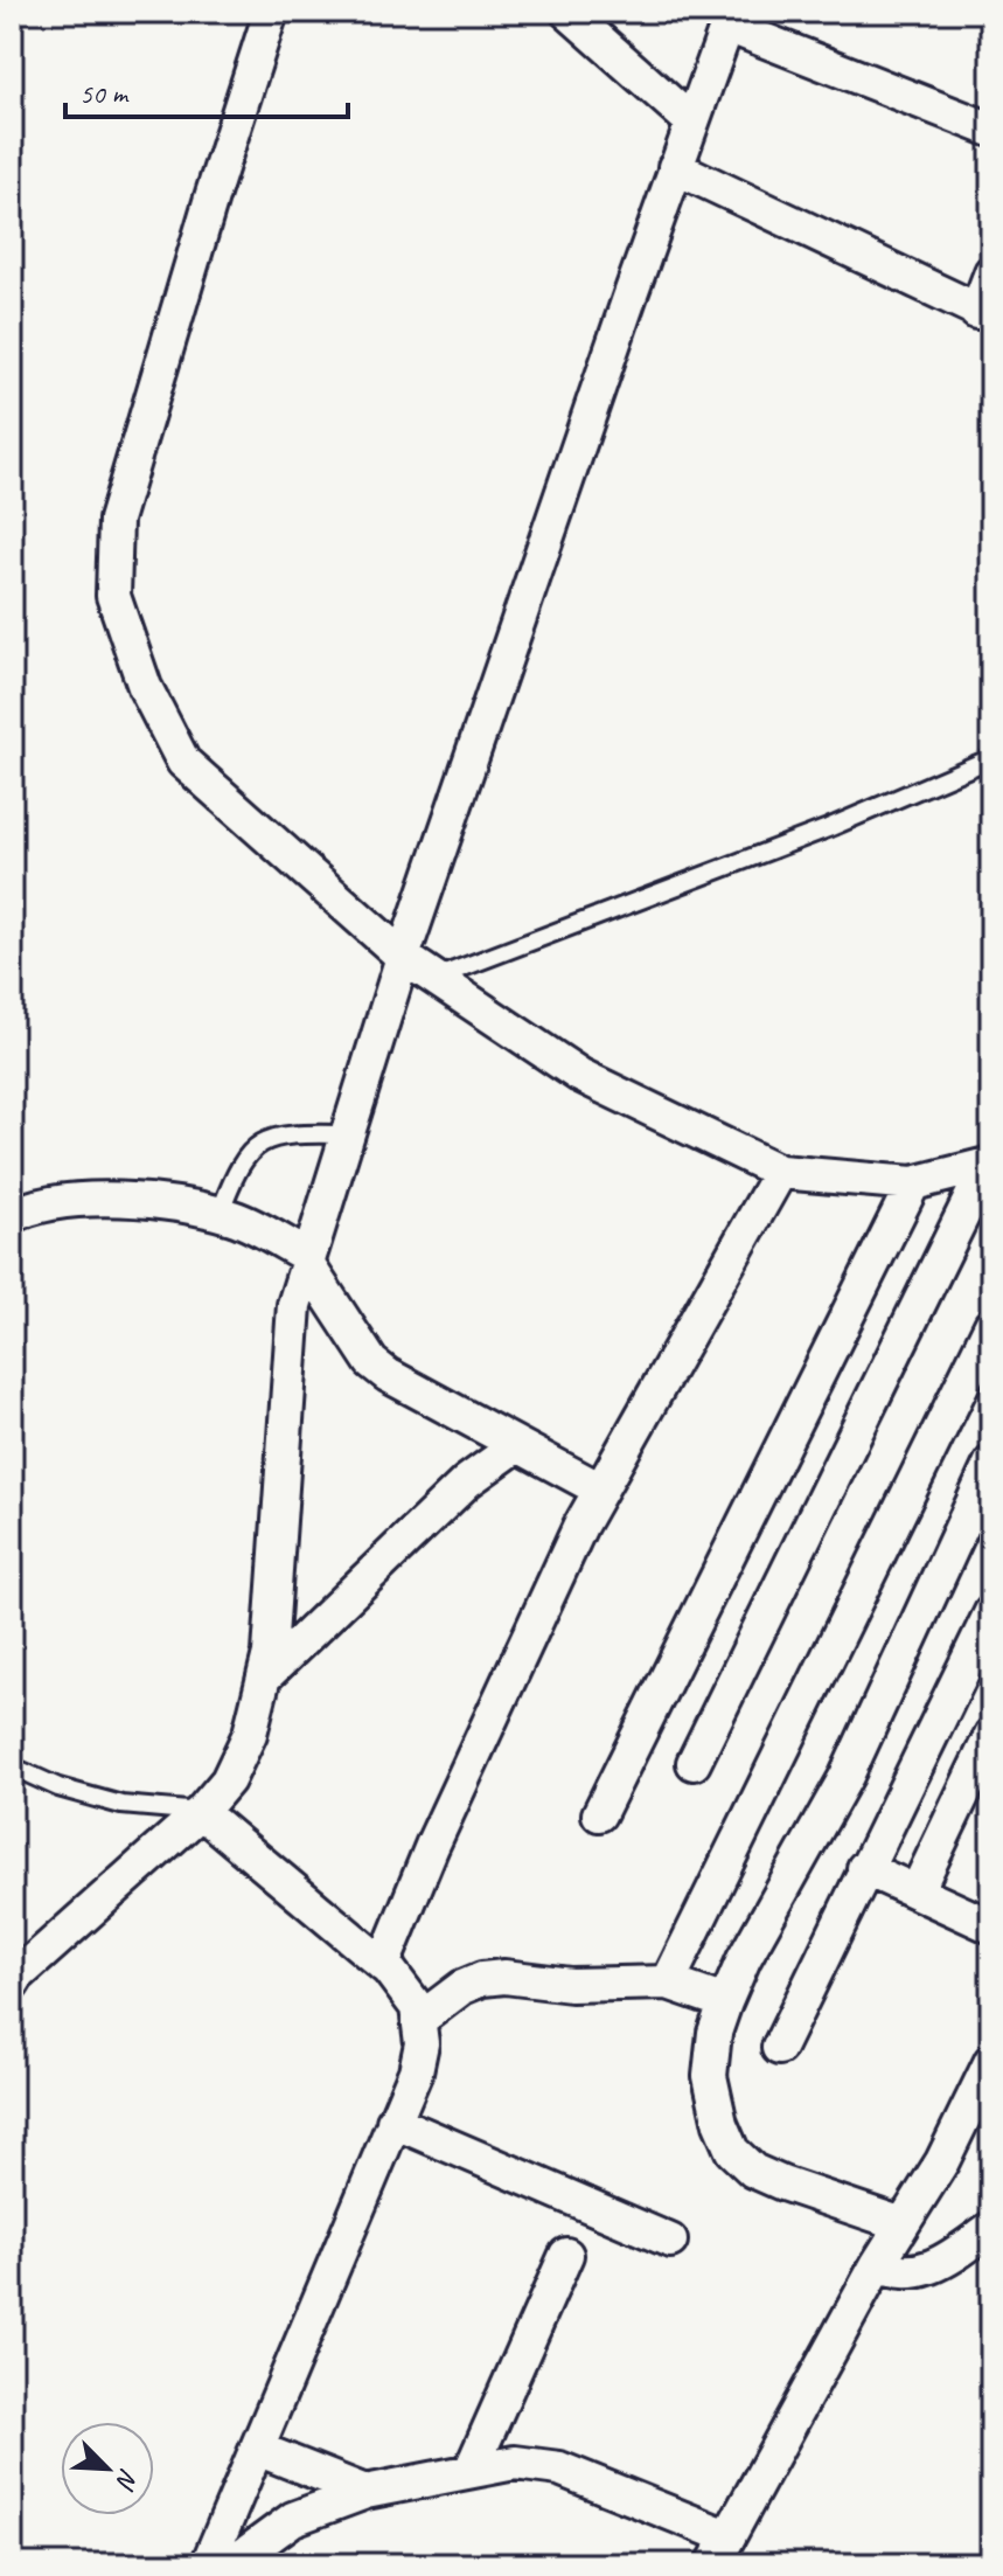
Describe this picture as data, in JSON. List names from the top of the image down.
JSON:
{
  "scale_bar": "50 m",
  "north": "bottom right"
}
